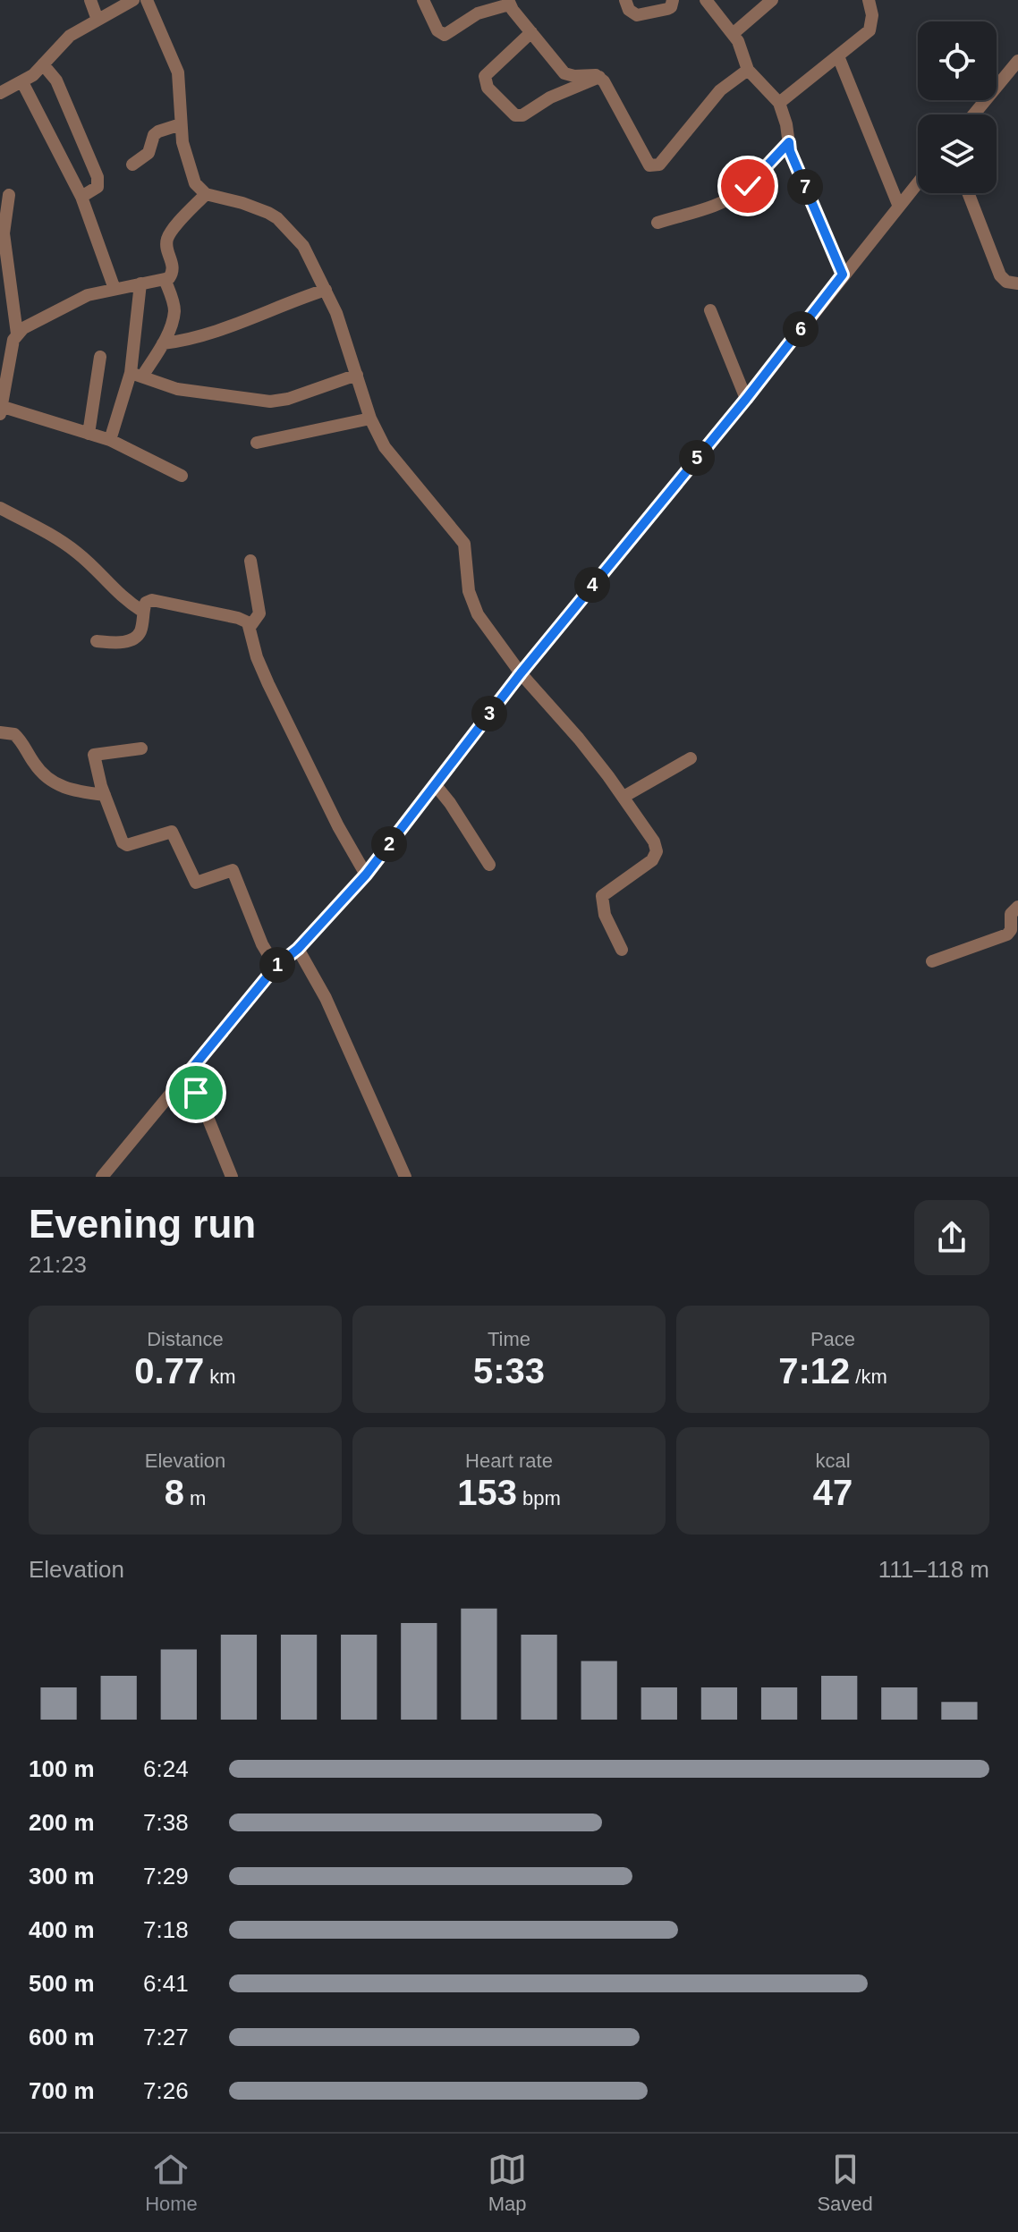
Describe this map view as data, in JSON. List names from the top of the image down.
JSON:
{
  "page": {
    "pins": [
      "7",
      "6",
      "5",
      "4",
      "3",
      "2",
      "1"
    ],
    "heading": ["Evening run", "21:23"],
    "stats": [
      ["Distance", "0.77 km"],
      ["Time", "5:33"],
      ["Pace", "7:12 /km"],
      ["Elevation", "8 m"],
      ["Heart rate", "153 bpm"],
      ["kcal", "47"]
    ],
    "chart": ["Elevation", "111–118 m"],
    "list": [
      {
        "name": "100 m",
        "note": "6:24"
      },
      {
        "name": "200 m",
        "note": "7:38"
      },
      {
        "name": "300 m",
        "note": "7:29"
      },
      {
        "name": "400 m",
        "note": "7:18"
      },
      {
        "name": "500 m",
        "note": "6:41"
      },
      {
        "name": "600 m",
        "note": "7:27"
      },
      {
        "name": "700 m",
        "note": "7:26"
      }
    ],
    "tabs": ["Home", "Map", "Saved"]
  }
}
